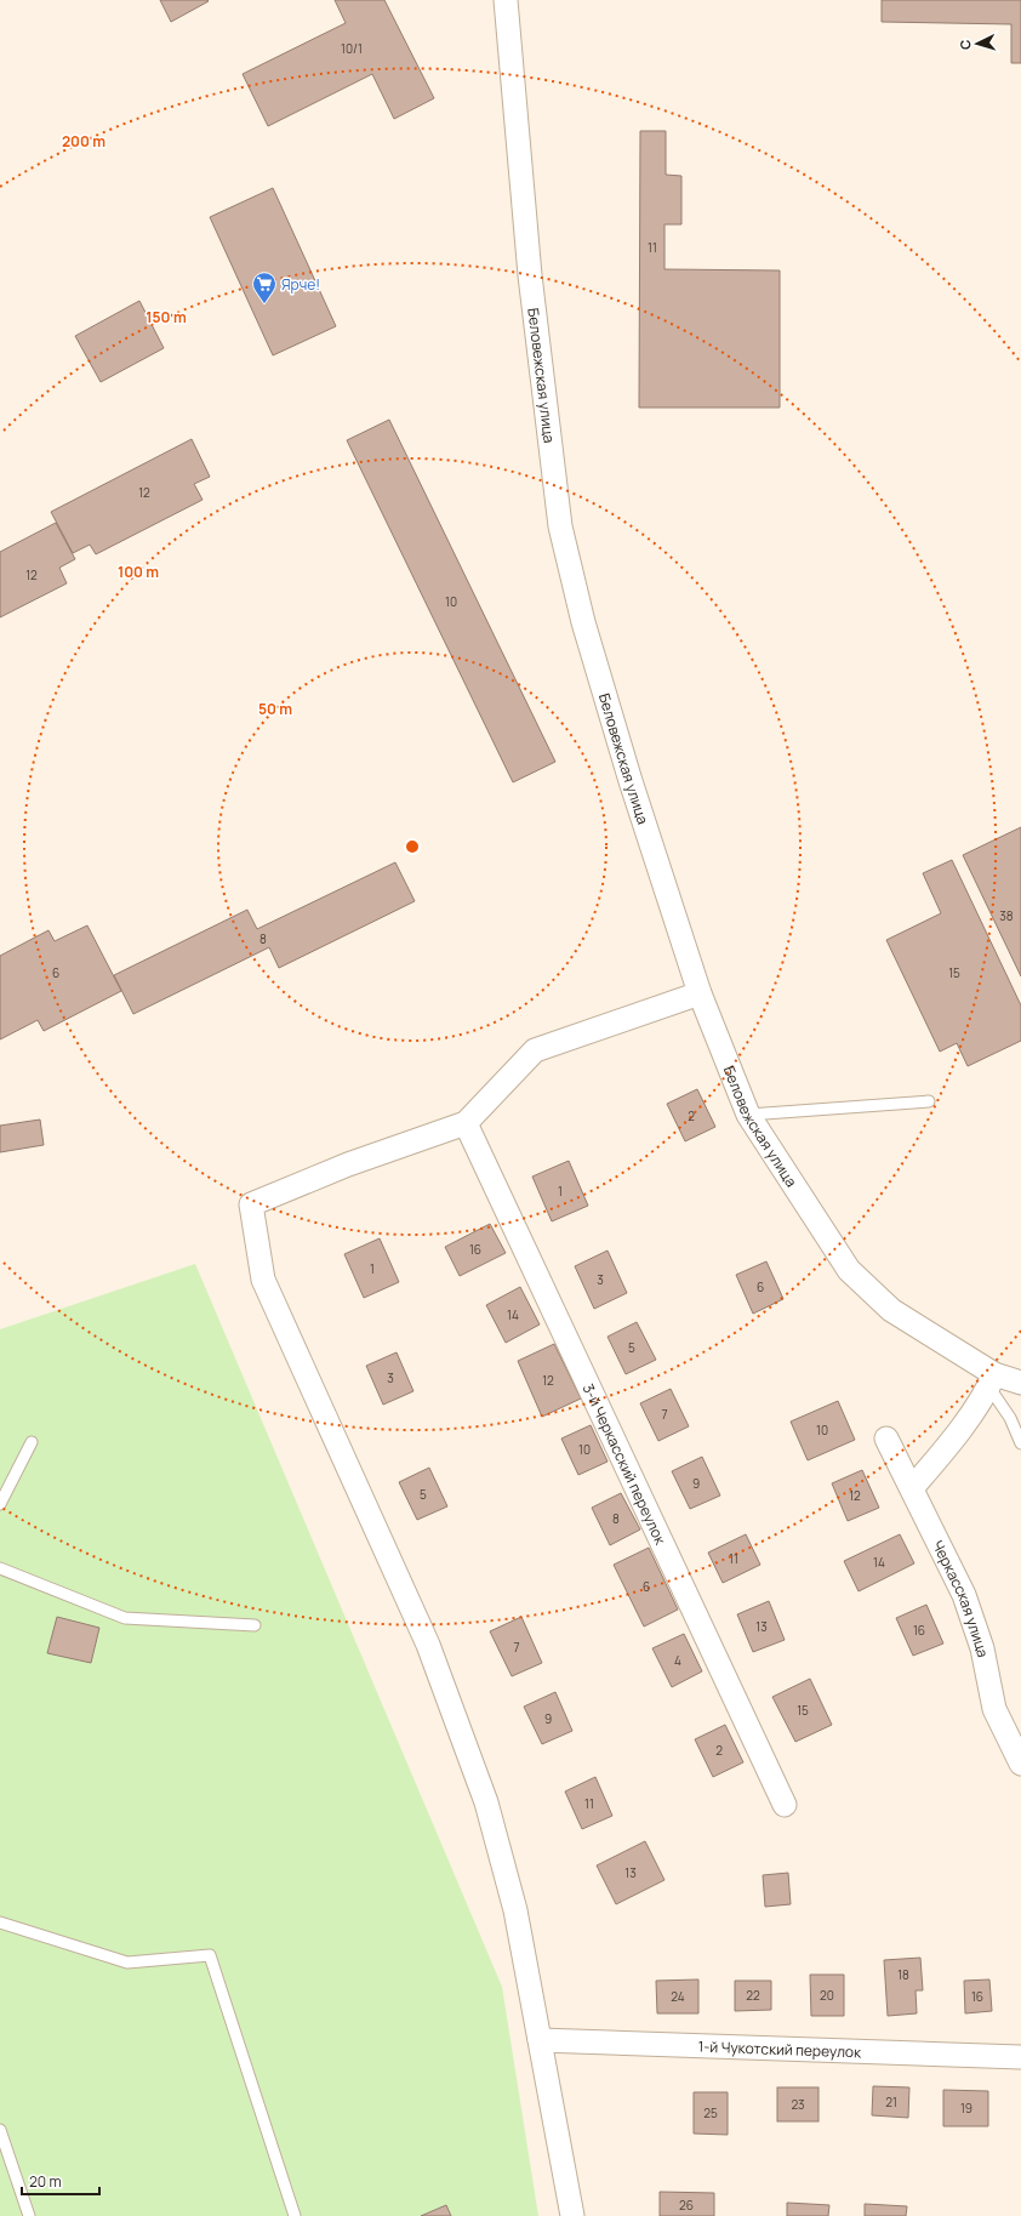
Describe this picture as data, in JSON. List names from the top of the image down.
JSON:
{
  "streets": {
    "street": [
      "Беловежская улица",
      "3-й Черкасский переулок",
      "Черкасская улица",
      "1-й Чукотский переулок"
    ]
  },
  "places": {
    "supermarket": ["Ярче!"]
  },
  "house_numbers": [
    "10/1",
    "11",
    "12",
    "12",
    "10",
    "38",
    "8",
    "6",
    "15",
    "2",
    "1",
    "16",
    "1",
    "3",
    "6",
    "14",
    "5",
    "3",
    "12",
    "7",
    "10",
    "10",
    "9",
    "5",
    "12",
    "8",
    "11",
    "14",
    "6",
    "13",
    "16",
    "7",
    "4",
    "15",
    "9",
    "2",
    "11",
    "13",
    "18",
    "22",
    "20",
    "24",
    "16",
    "21",
    "23",
    "19",
    "25",
    "26"
  ],
  "scale_bar": "20 m",
  "north": "left",
  "rings": [
    "200 m",
    "150 m",
    "100 m",
    "50 m"
  ]
}
